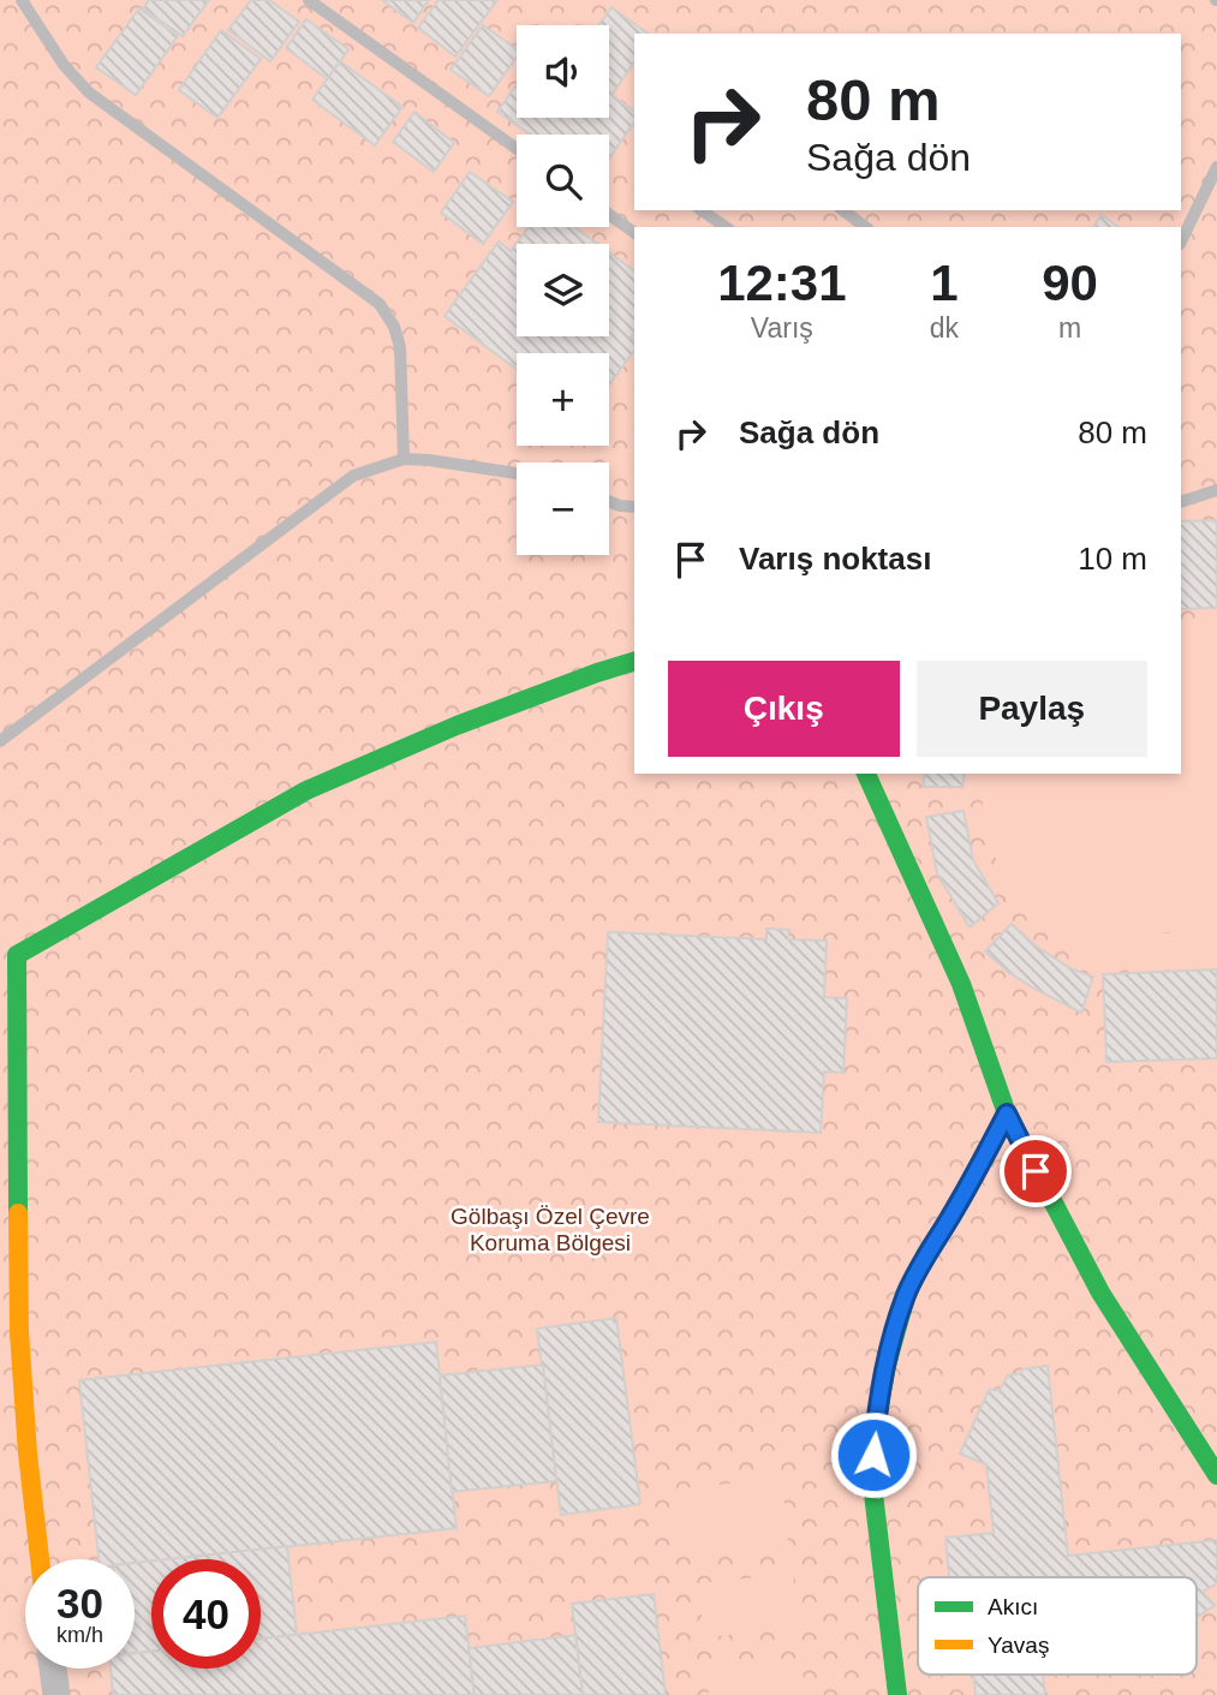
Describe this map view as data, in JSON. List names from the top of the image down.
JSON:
{
  "parks": ["Gölbaşı Özel Çevre Koruma Bölgesi"],
  "legend": ["Akıcı", "Yavaş"],
  "page": {
    "map_buttons": ["+", "−"],
    "turn": ["80 m", "Sağa dön"],
    "eta": [
      "12:31",
      "Varış",
      "1",
      "dk",
      "90",
      "m"
    ],
    "list": [
      {
        "name": "Sağa dön",
        "value": "80 m"
      },
      {
        "name": "Varış noktası",
        "value": "10 m"
      }
    ],
    "buttons": ["Çıkış", "Paylaş"],
    "speed": "30 km/h",
    "limit": "40"
  }
}
